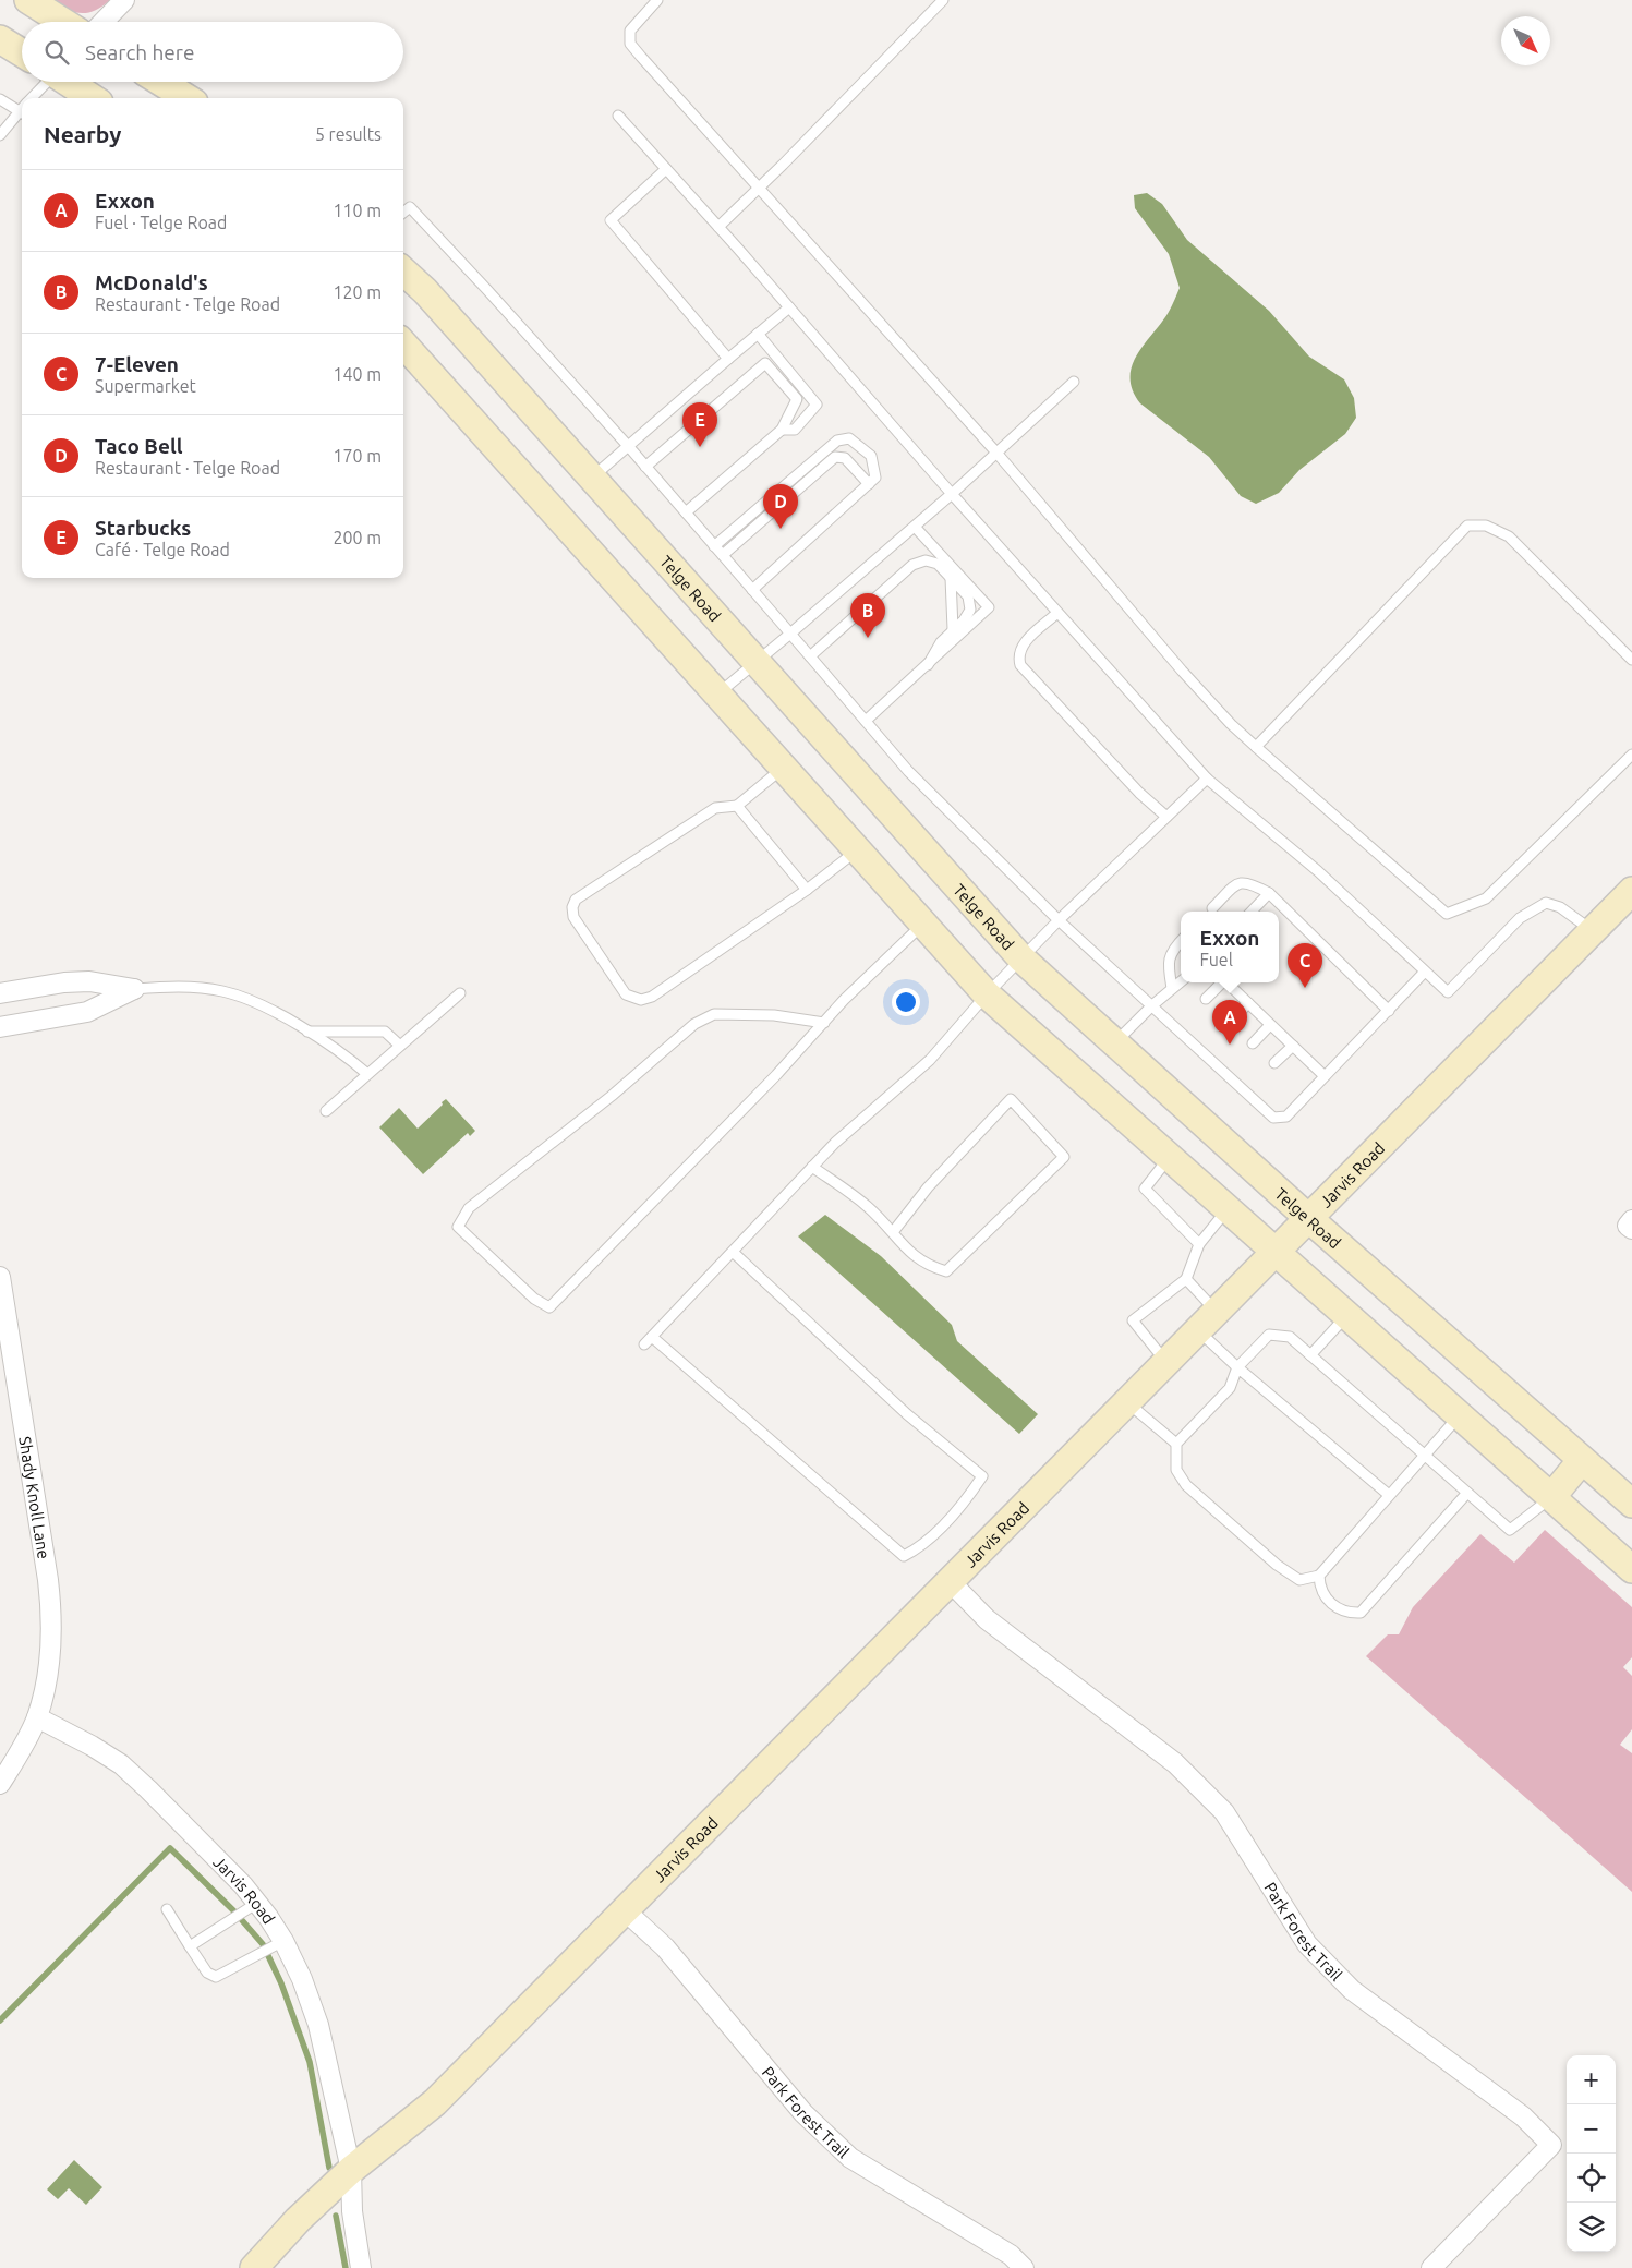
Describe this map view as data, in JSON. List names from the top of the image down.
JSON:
{
  "streets": {
    "main road": ["Telge Road", "Jarvis Road"],
    "street": ["Shady Knoll Lane", "Park Forest Trail"]
  },
  "crossings": [
    ["Telge Road", "Jarvis Road"],
    ["Jarvis Road", "Shady Knoll Lane"],
    ["Jarvis Road", "Park Forest Trail"]
  ],
  "north": "bottom right",
  "page": {
    "search": "Search here",
    "heading": ["Nearby", "5 results"],
    "list": [
      {
        "mark": "A",
        "name": "Exxon",
        "note": "Fuel · Telge Road",
        "value": "110 m"
      },
      {
        "mark": "B",
        "name": "McDonald's",
        "note": "Restaurant · Telge Road",
        "value": "120 m"
      },
      {
        "mark": "C",
        "name": "7-Eleven",
        "note": "Supermarket",
        "value": "140 m"
      },
      {
        "mark": "D",
        "name": "Taco Bell",
        "note": "Restaurant · Telge Road",
        "value": "170 m"
      },
      {
        "mark": "E",
        "name": "Starbucks",
        "note": "Café · Telge Road",
        "value": "200 m"
      }
    ],
    "pins": [
      "E",
      "D",
      "B",
      "C",
      "A"
    ],
    "popup": ["Exxon", "Fuel"],
    "map_buttons": ["+", "−"]
  }
}
